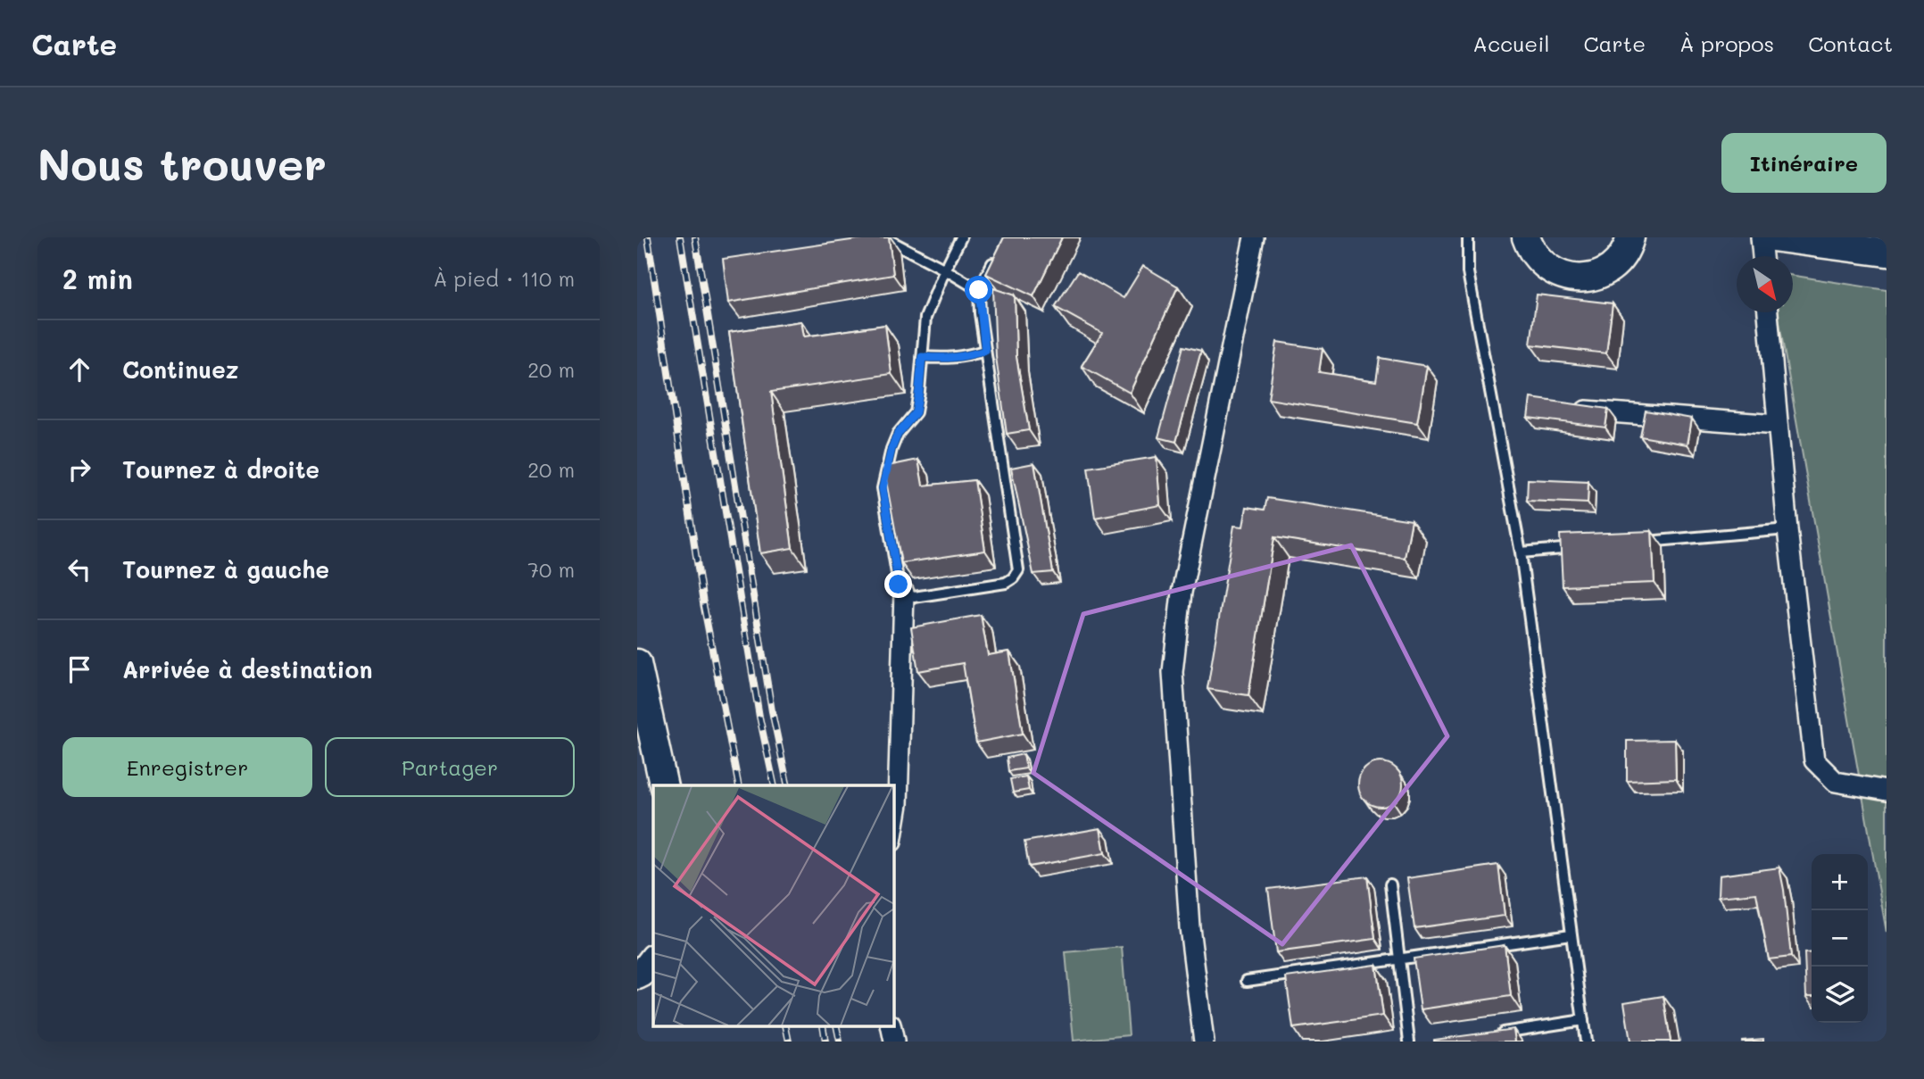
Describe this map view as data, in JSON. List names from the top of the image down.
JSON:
{
  "north": "bottom right",
  "page": {
    "header": "Carte",
    "nav": [
      "Accueil",
      "Carte",
      "À propos",
      "Contact"
    ],
    "buttons": [
      "Itinéraire",
      ["Enregistrer", "Partager"]
    ],
    "title": "Nous trouver",
    "heading": ["2 min", "À pied · 110 m"],
    "list": [
      ["Continuez", "20 m"],
      ["Tournez à droite", "20 m"],
      ["Tournez à gauche", "70 m"],
      "Arrivée à destination"
    ],
    "map_buttons": ["+", "−"]
  }
}
